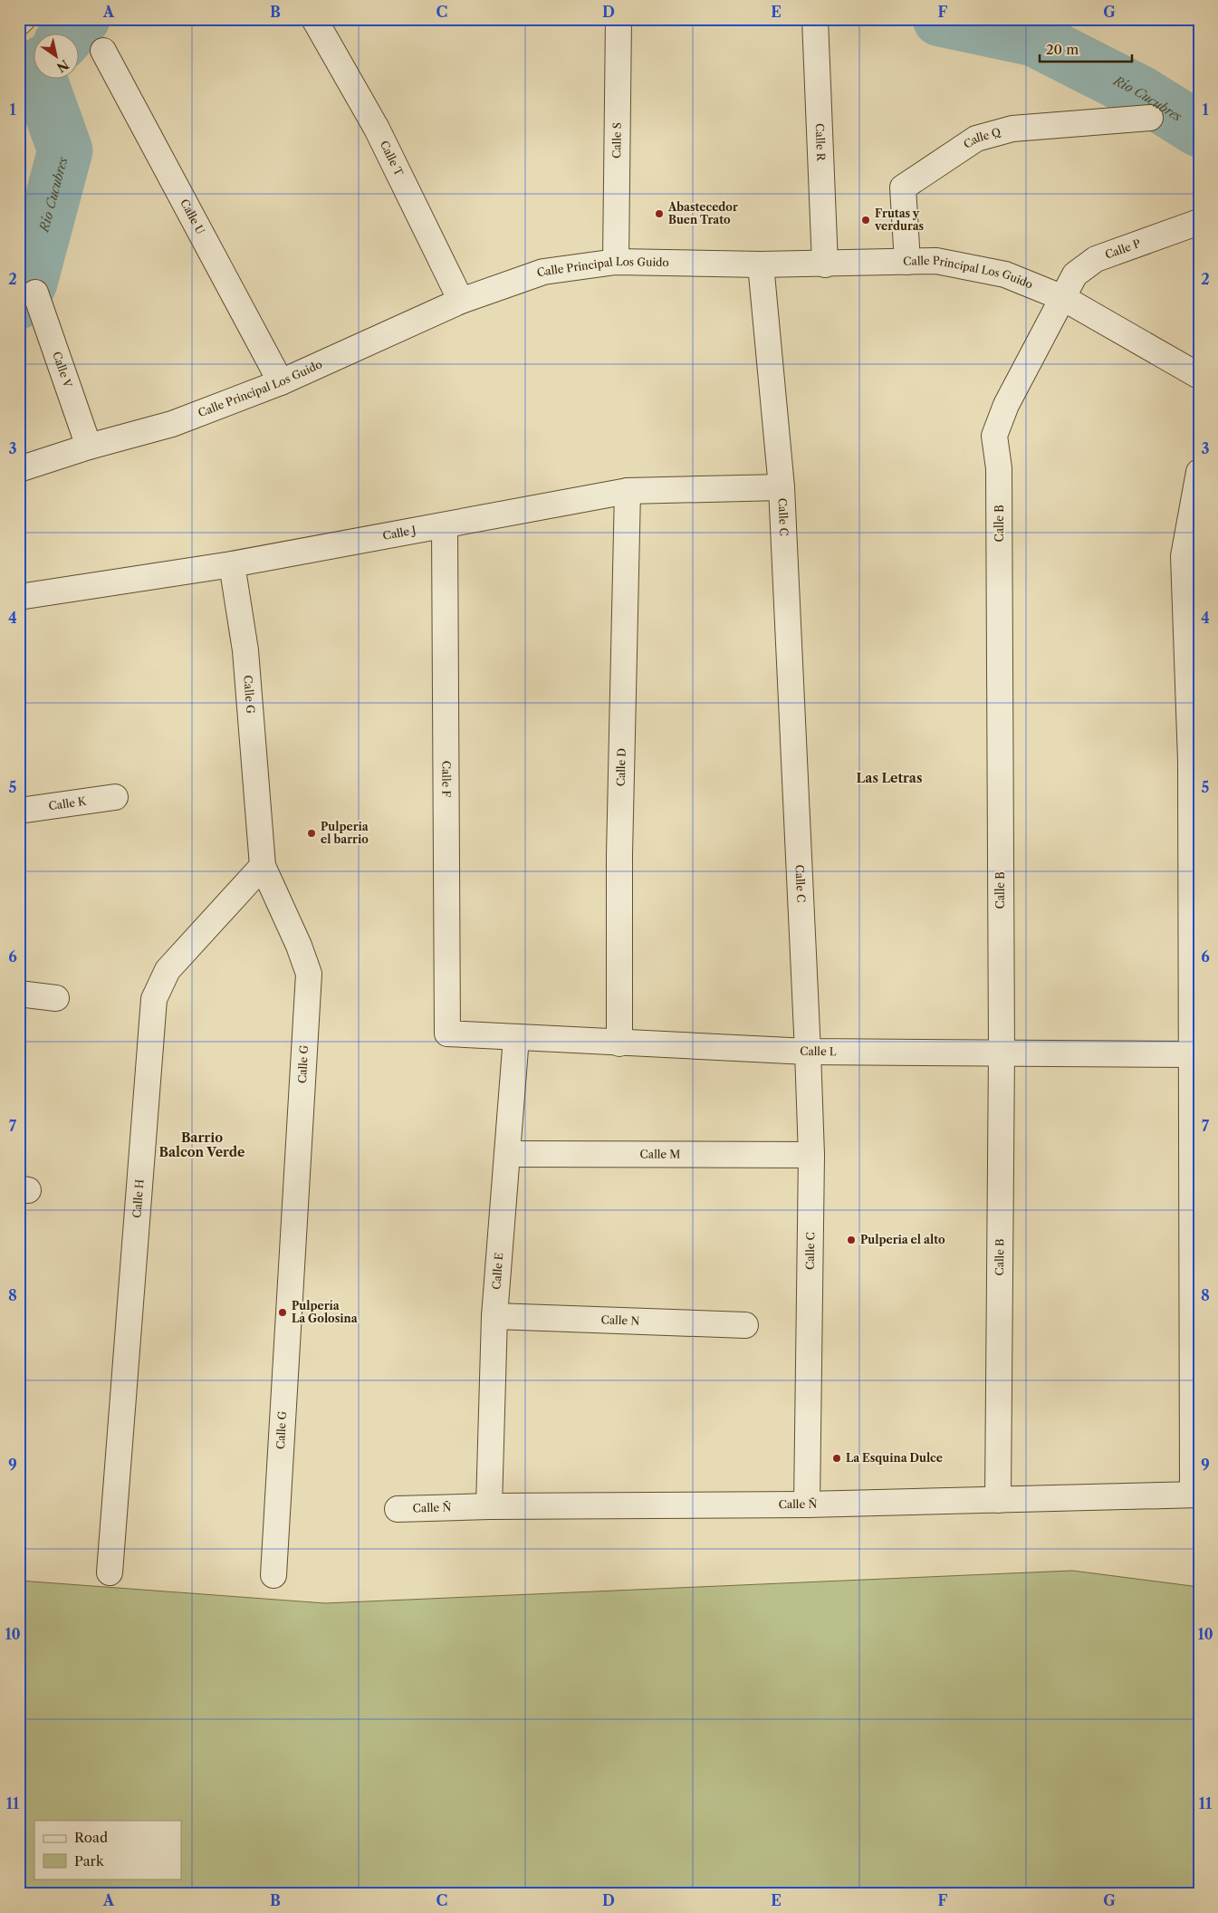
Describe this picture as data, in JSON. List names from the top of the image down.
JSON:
{
  "streets": {
    "street": [
      "Calle Q",
      "Calle S",
      "Calle R",
      "Calle T",
      "Calle U",
      "Calle P",
      "Calle Principal Los Guido",
      "Calle V",
      "Calle C",
      "Calle B",
      "Calle J",
      "Calle G",
      "Calle D",
      "Calle F",
      "Calle K",
      "Calle L",
      "Calle M",
      "Calle H",
      "Calle E",
      "Calle N",
      "Calle Ñ"
    ]
  },
  "crossings": [
    ["Calle Q", "Calle Principal Los Guido"],
    ["Calle S", "Calle Principal Los Guido"],
    ["Calle R", "Calle Principal Los Guido"],
    ["Calle T", "Calle Principal Los Guido"],
    ["Calle U", "Calle Principal Los Guido"],
    ["Calle P", "Calle Principal Los Guido"],
    ["Calle P", "Calle B"],
    ["Calle Principal Los Guido", "Calle V"],
    ["Calle Principal Los Guido", "Calle C"],
    ["Calle Principal Los Guido", "Calle B"],
    ["Calle C", "Calle J"],
    ["Calle C", "Calle L"],
    ["Calle C", "Calle M"],
    ["Calle C", "Calle Ñ"],
    ["Calle B", "Calle L"],
    ["Calle B", "Calle Ñ"],
    ["Calle J", "Calle G"],
    ["Calle J", "Calle D"],
    ["Calle J", "Calle F"],
    ["Calle G", "Calle H"],
    ["Calle D", "Calle L"],
    ["Calle F", "Calle L"],
    ["Calle L", "Calle E"],
    ["Calle M", "Calle E"],
    ["Calle E", "Calle N"],
    ["Calle E", "Calle Ñ"]
  ],
  "districts": ["Las Letras", "Barrio Balcon Verde"],
  "water": ["Río Cucubres"],
  "places": [
    "Abastecedor Buen Trato",
    "Frutas y verduras",
    "Pulperia el barrio",
    "Pulperia el alto",
    "Pulpería La Golosina",
    "La Esquina Dulce"
  ],
  "legend": ["Road", "Park"],
  "scale_bar": "20 m",
  "north": "bottom right",
  "grid": {
    "columns": [
      "A",
      "B",
      "C",
      "D",
      "E",
      "F",
      "G"
    ],
    "rows": [
      "1",
      "2",
      "3",
      "4",
      "5",
      "6",
      "7",
      "8",
      "9",
      "10",
      "11"
    ]
  }
}
